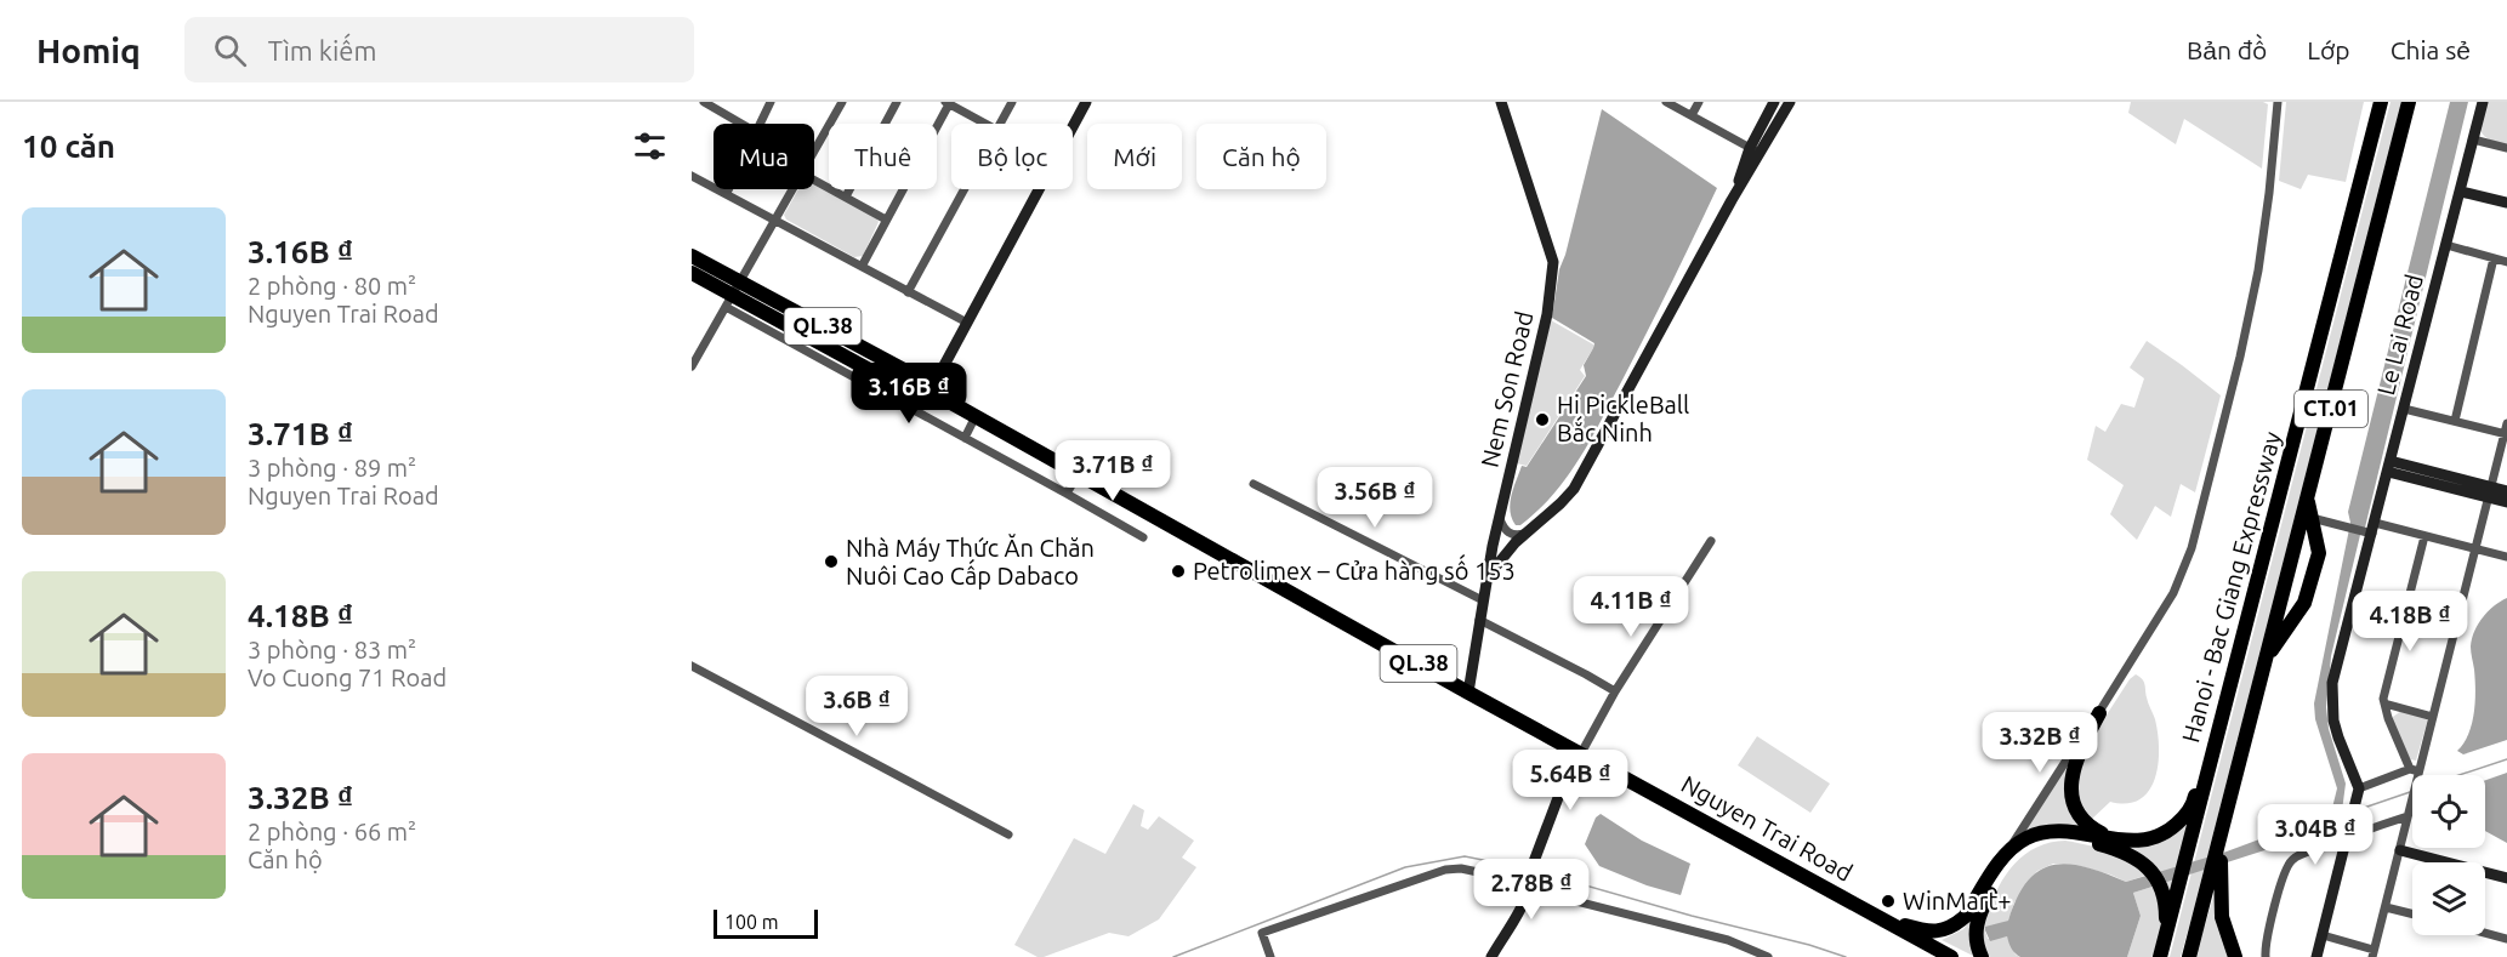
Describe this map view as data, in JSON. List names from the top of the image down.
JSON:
{
  "streets": {
    "highway": [
      "QL.38",
      "CT.01",
      "Hanoi - Bac Giang Expressway",
      "Nguyen Trai Road"
    ],
    "street": ["Le Lai Road", "Nem Son Road"]
  },
  "crossings": [
    ["Nem Son Road", "Nguyen Trai Road"]
  ],
  "places": [
    "Hi PickleBall Bắc Ninh",
    "Nhà Máy Thức Ăn Chăn Nuôi Cao Cấp Dabaco",
    "Petrolimex – Cửa hàng số 153",
    "WinMart+"
  ],
  "scale_bar": "100 m",
  "page": {
    "header": "Homiq",
    "search": "Tìm kiếm",
    "nav": ["Bản đồ", "Lớp", "Chia sẻ"],
    "heading": "10 căn",
    "chip": [
      "Mua",
      "Thuê",
      "Bộ lọc",
      "Mới",
      "Căn hộ"
    ],
    "list": [
      {
        "name": "3.16B ₫",
        "note": "2 phòng · 80 m² · Nguyen Trai Road"
      },
      {
        "name": "3.71B ₫",
        "note": "3 phòng · 89 m² · Nguyen Trai Road"
      },
      {
        "name": "4.18B ₫",
        "note": "3 phòng · 83 m² · Vo Cuong 71 Road"
      },
      {
        "name": "3.32B ₫",
        "note": "2 phòng · 66 m² · Căn hộ"
      }
    ],
    "price": [
      "3.16B ₫",
      "3.71B ₫",
      "3.56B ₫",
      "4.11B ₫",
      "4.18B ₫",
      "3.6B ₫",
      "3.32B ₫",
      "5.64B ₫",
      "3.04B ₫",
      "2.78B ₫"
    ],
    "scale": "100 m"
  }
}
